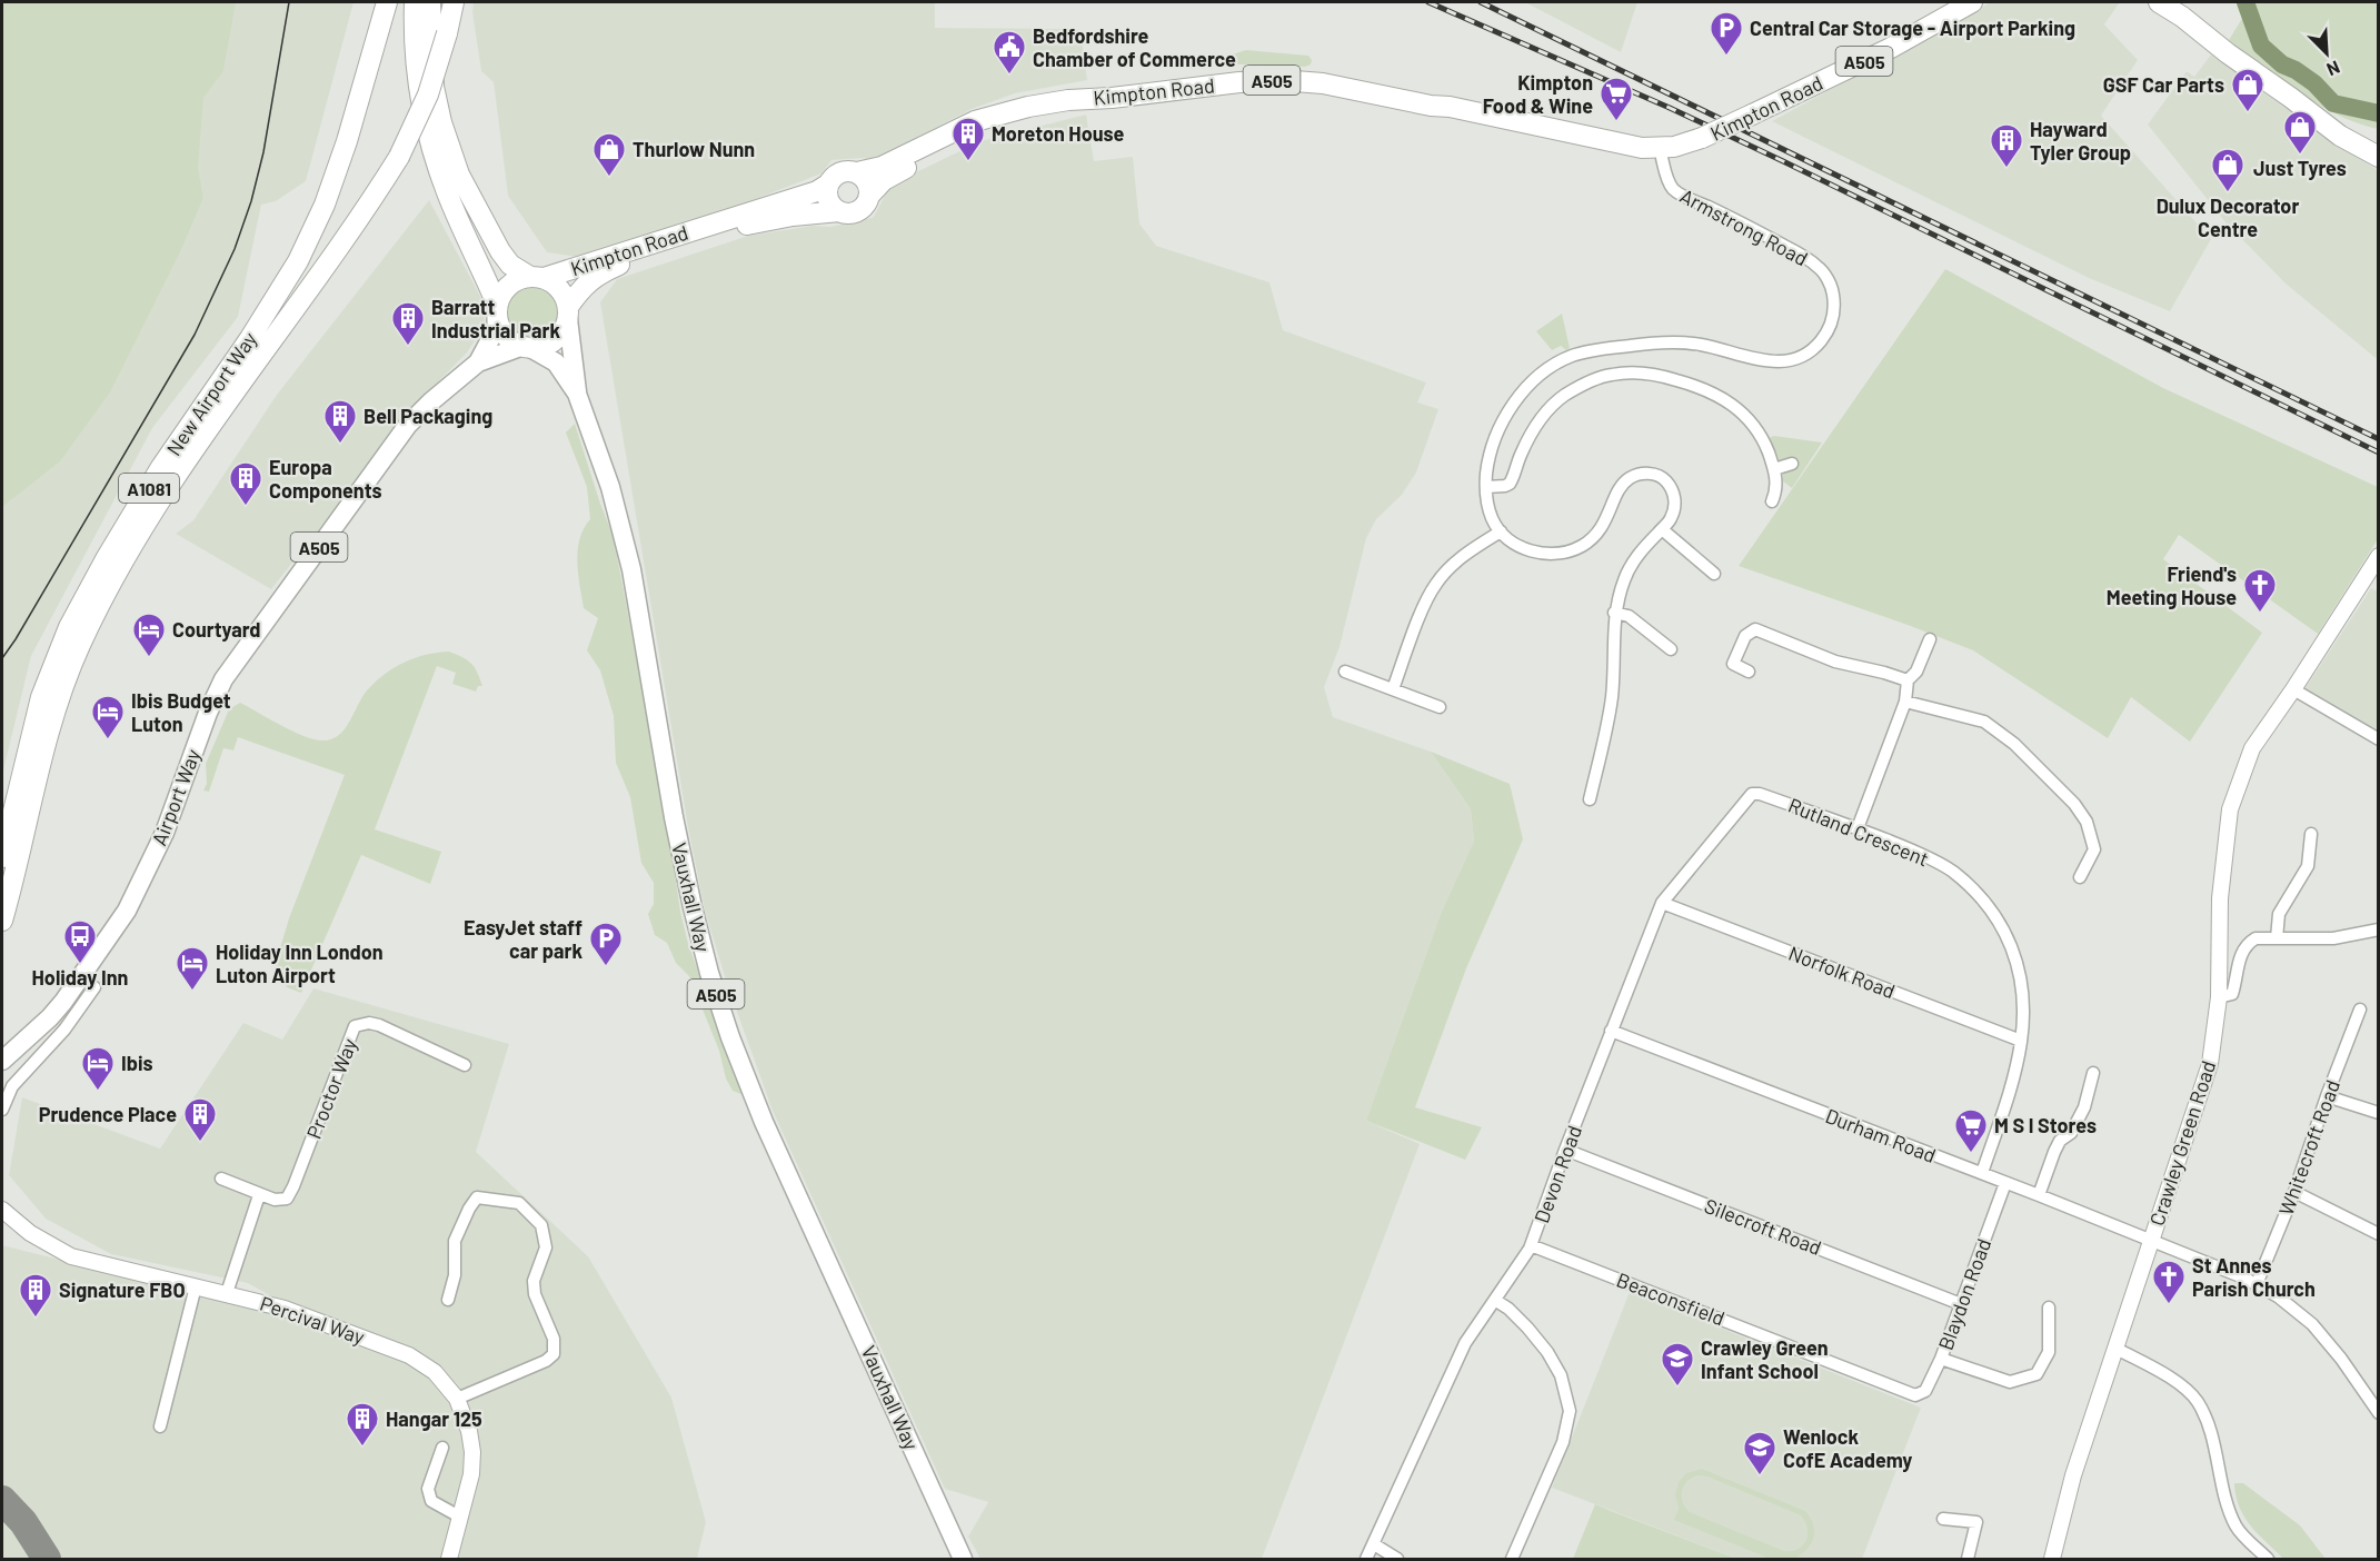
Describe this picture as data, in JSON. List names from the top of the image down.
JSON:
{
  "streets": {
    "highway": [
      "A505",
      "Kimpton Road",
      "New Airport Way",
      "A1081"
    ],
    "main road": ["Airport Way", "Vauxhall Way"],
    "street": [
      "Armstrong Road",
      "Rutland Crescent",
      "Norfolk Road",
      "Proctor Way",
      "Durham Road",
      "Crawley Green Road",
      "Whitecroft Road",
      "Devon Road",
      "Silecroft Road",
      "Blaydon Road",
      "Beaconsfield",
      "Percival Way"
    ]
  },
  "crossings": [
    ["Kimpton Road", "Armstrong Road"],
    ["Kimpton Road", "Airport Way"],
    ["Kimpton Road", "Vauxhall Way"],
    ["Airport Way", "Vauxhall Way"],
    ["Rutland Crescent", "Norfolk Road"],
    ["Rutland Crescent", "Durham Road"],
    ["Rutland Crescent", "Devon Road"],
    ["Norfolk Road", "Devon Road"],
    ["Durham Road", "Crawley Green Road"],
    ["Durham Road", "Whitecroft Road"],
    ["Durham Road", "Devon Road"],
    ["Durham Road", "Blaydon Road"],
    ["Devon Road", "Silecroft Road"],
    ["Devon Road", "Beaconsfield"],
    ["Silecroft Road", "Blaydon Road"],
    ["Blaydon Road", "Beaconsfield"]
  ],
  "places": {
    "parking": ["Central Car Storage - Airport Parking", "EasyJet staff car park"],
    "public building": ["Bedfordshire Chamber of Commerce"],
    "shop": [
      "GSF Car Parts",
      "Just Tyres",
      "Thurlow Nunn",
      "Dulux Decorator Centre"
    ],
    "supermarket": ["Kimpton Food & Wine", "M S I Stores"],
    "building": [
      "Moreton House",
      "Hayward Tyler Group",
      "Barratt Industrial Park",
      "Bell Packaging",
      "Europa Components",
      "Prudence Place",
      "Signature FBO",
      "Hangar 125"
    ],
    "church": ["Friend's Meeting House", "St Annes Parish Church"],
    "hotel": [
      "Courtyard",
      "Ibis Budget Luton",
      "Holiday Inn London Luton Airport",
      "Ibis"
    ],
    "bus stop": ["Holiday Inn"],
    "school or university": ["Crawley Green Infant School", "Wenlock CofE Academy"]
  },
  "north": "bottom right"
}
